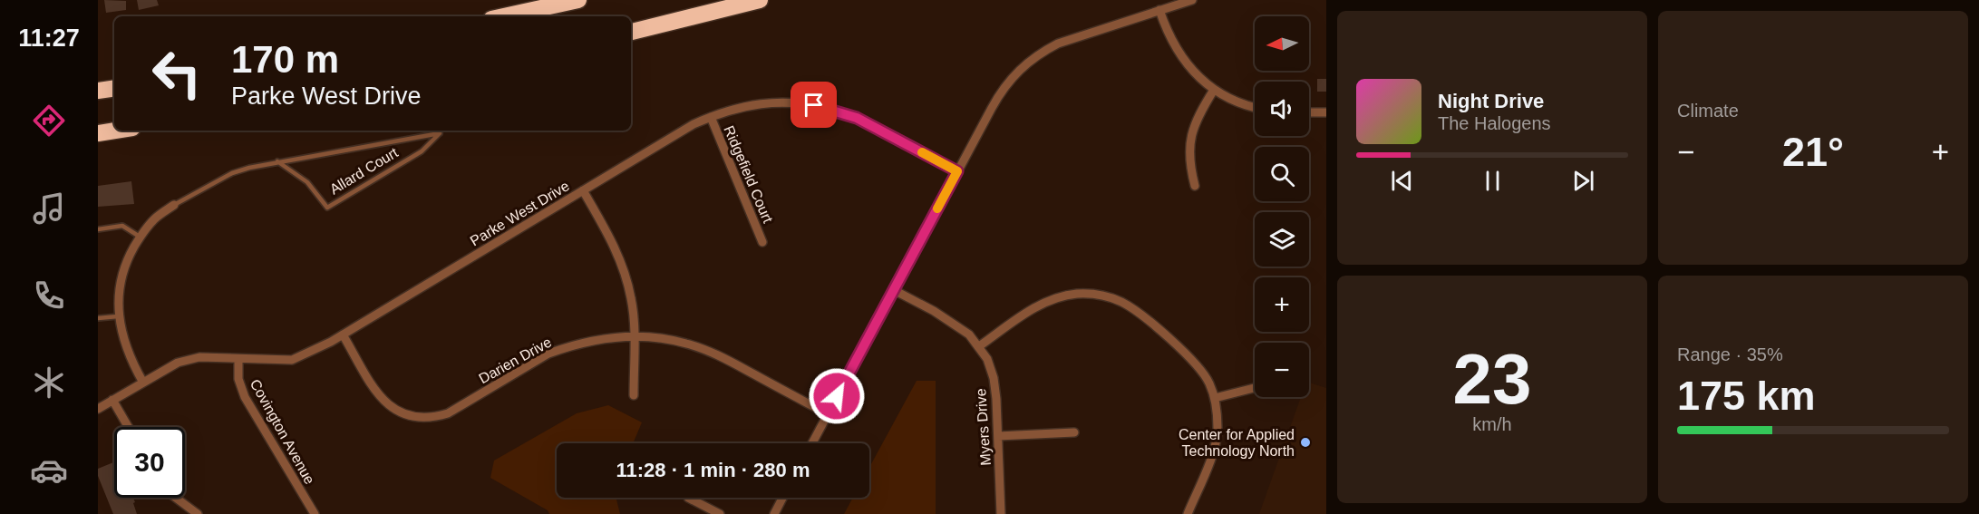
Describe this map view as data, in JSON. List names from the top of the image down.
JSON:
{
  "streets": {
    "street": [
      "Allard Court",
      "Ridgefield Court",
      "Parke West Drive",
      "Darien Drive",
      "Myers Drive",
      "Covington Avenue"
    ]
  },
  "crossings": [
    ["Allard Court", "Parke West Drive"],
    ["Ridgefield Court", "Parke West Drive"],
    ["Parke West Drive", "Darien Drive"],
    ["Parke West Drive", "Covington Avenue"]
  ],
  "places": ["Center for Applied Technology North"],
  "north": "left",
  "page": {
    "tabs": "11:27",
    "tile": [
      "Climate",
      ["23", "km/h"],
      ["Range · 35%", "175 km"]
    ],
    "map_buttons": ["+", "−"],
    "turn": ["170 m", "Parke West Drive"],
    "song": ["Night Drive", "The Halogens"],
    "heat": ["−", "21°", "+"],
    "limit": "30",
    "trip": "11:28 · 1 min · 280 m"
  }
}
